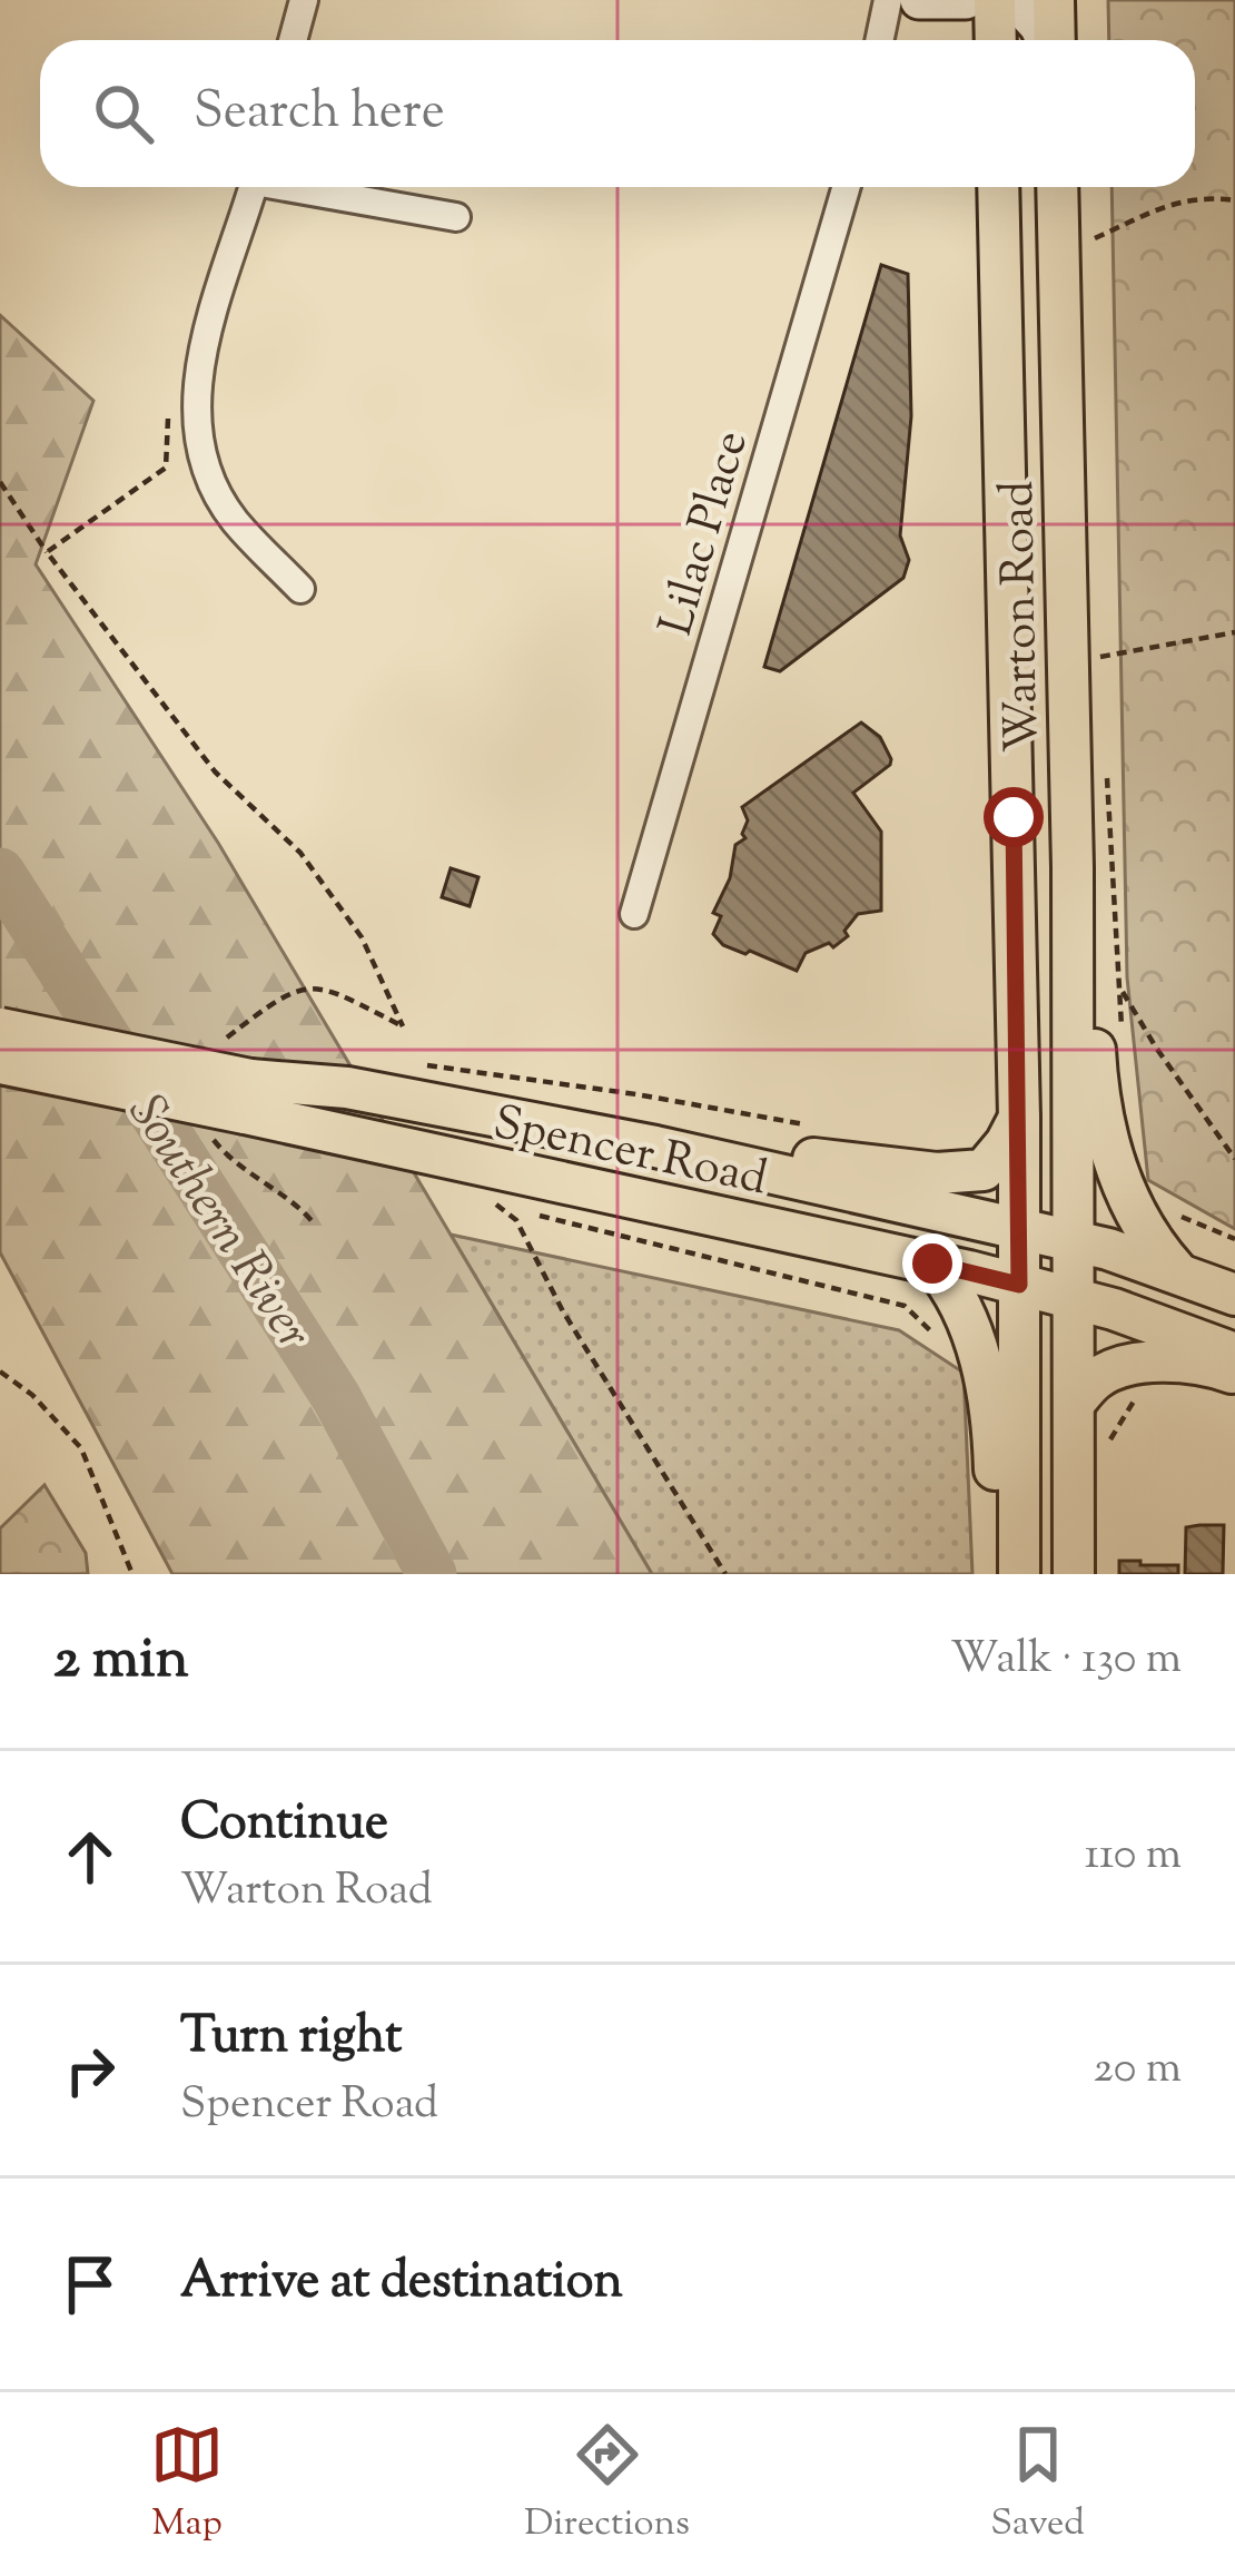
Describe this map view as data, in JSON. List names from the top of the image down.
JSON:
{
  "streets": {
    "main road": ["Warton Road", "Spencer Road"],
    "street": ["Lilac Place"]
  },
  "crossings": [
    ["Warton Road", "Spencer Road"]
  ],
  "water": ["Southern River"],
  "page": {
    "search": "Search here",
    "heading": ["2 min", "Walk · 130 m"],
    "list": [
      ["Continue", "Warton Road", "110 m"],
      ["Turn right", "Spencer Road", "20 m"],
      "Arrive at destination"
    ],
    "nav": ["Map", "Directions", "Saved"]
  }
}
